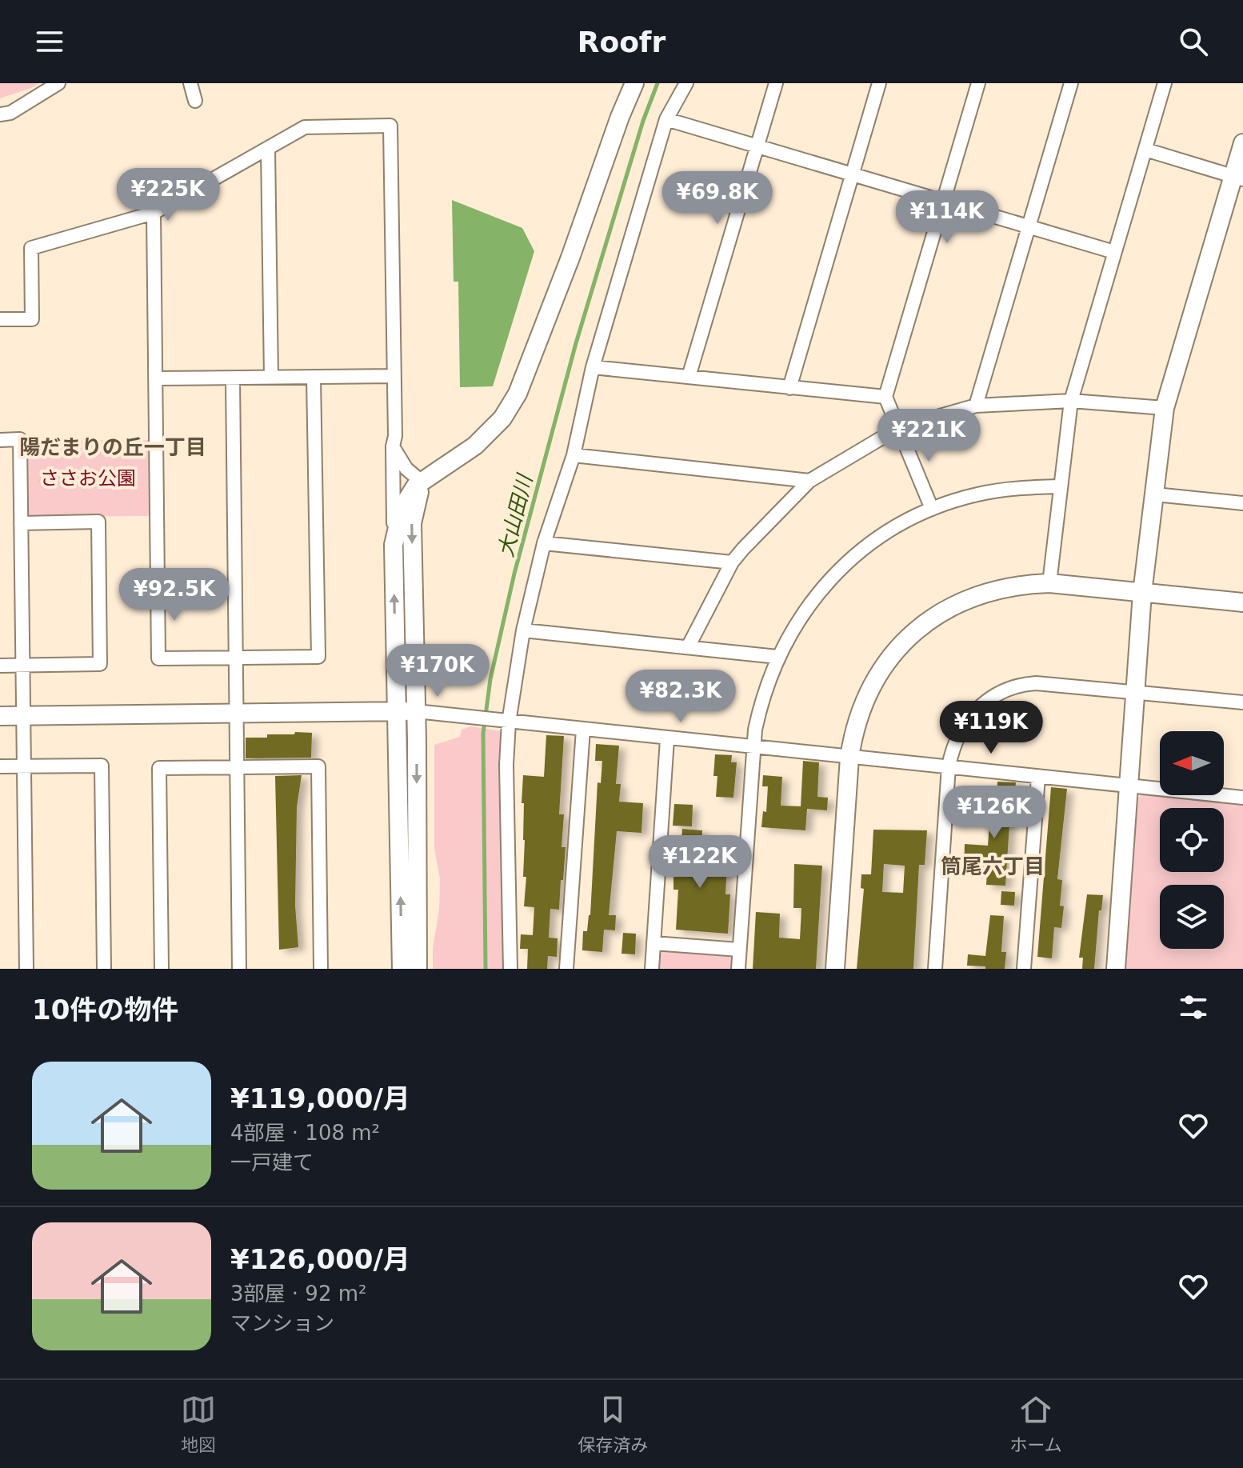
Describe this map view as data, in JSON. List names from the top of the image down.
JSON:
{
  "districts": ["陽だまりの丘一丁目", "筒尾六丁目"],
  "water": ["大山田川"],
  "parks": ["ささお公園"],
  "north": "left",
  "page": {
    "header": "Roofr",
    "price": [
      "¥225K",
      "¥69.8K",
      "¥114K",
      "¥221K",
      "¥92.5K",
      "¥170K",
      "¥82.3K",
      "¥119K",
      "¥126K",
      "¥122K"
    ],
    "heading": "10件の物件",
    "list": [
      {
        "name": "¥119,000/月",
        "note": "4部屋 · 108 m² · 一戸建て"
      },
      {
        "name": "¥126,000/月",
        "note": "3部屋 · 92 m² · マンション"
      }
    ],
    "tabs": ["地図", "保存済み", "ホーム"]
  }
}
